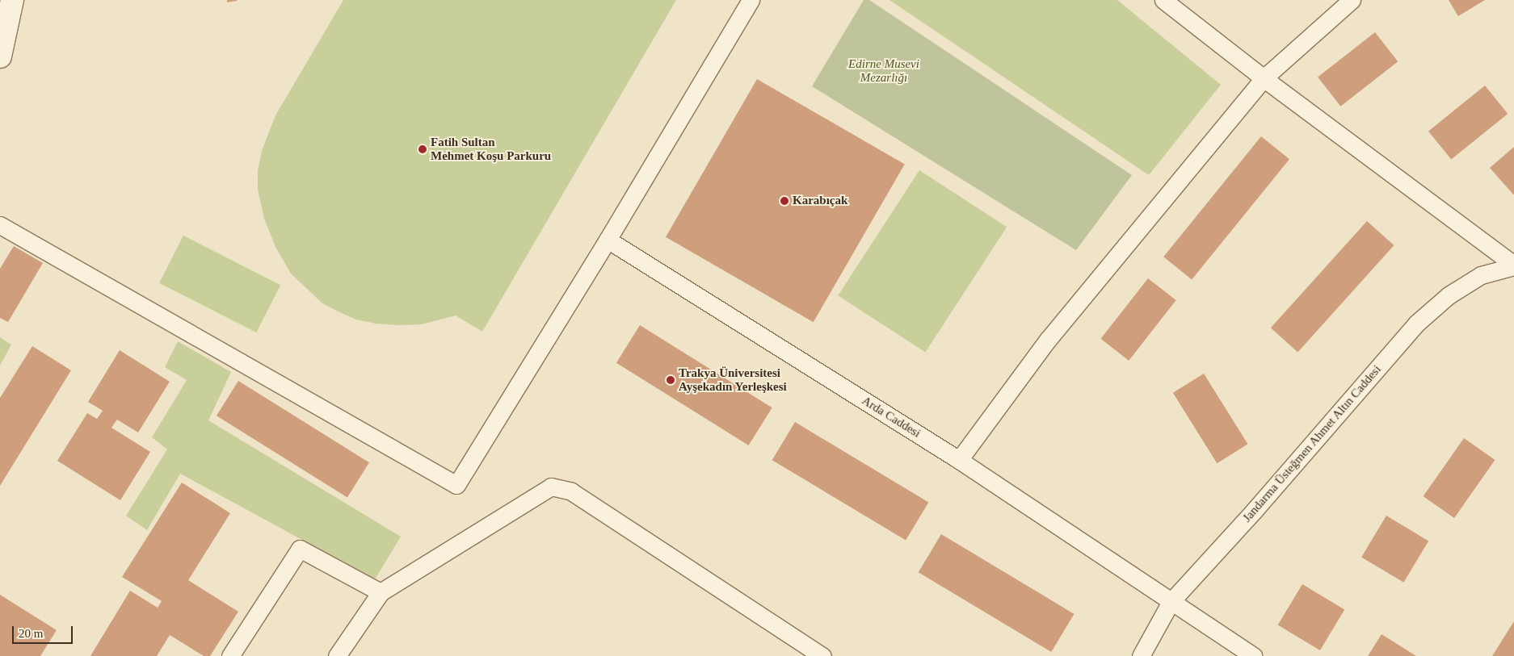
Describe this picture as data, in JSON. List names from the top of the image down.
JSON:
{
  "streets": {
    "street": ["Arda Caddesi", "Jandarma Üsteğmen Ahmet Altın Caddesi"]
  },
  "crossings": [
    ["Arda Caddesi", "Jandarma Üsteğmen Ahmet Altın Caddesi"]
  ],
  "parks": ["Edirne Musevi Mezarlığı"],
  "places": ["Fatih Sultan Mehmet Koşu Parkuru", "Karabıçak", "Trakya Üniversitesi Ayşekadın Yerleşkesi"],
  "scale_bar": "20 m"
}
